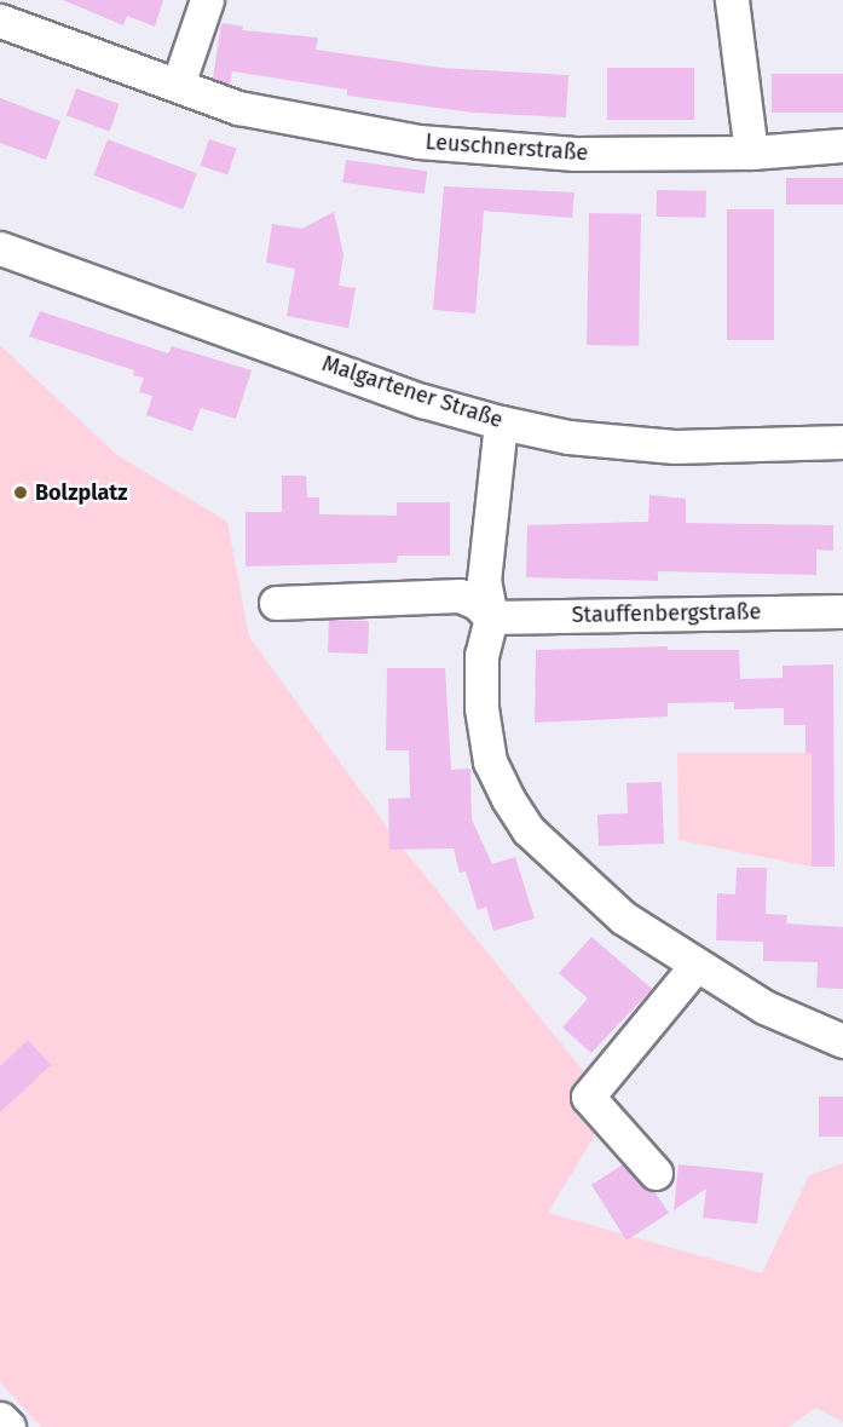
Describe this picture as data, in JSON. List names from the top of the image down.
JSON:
{
  "streets": {
    "street": ["Leuschnerstraße", "Malgartener Straße", "Stauffenbergstraße"]
  },
  "places": ["Bolzplatz"]
}
